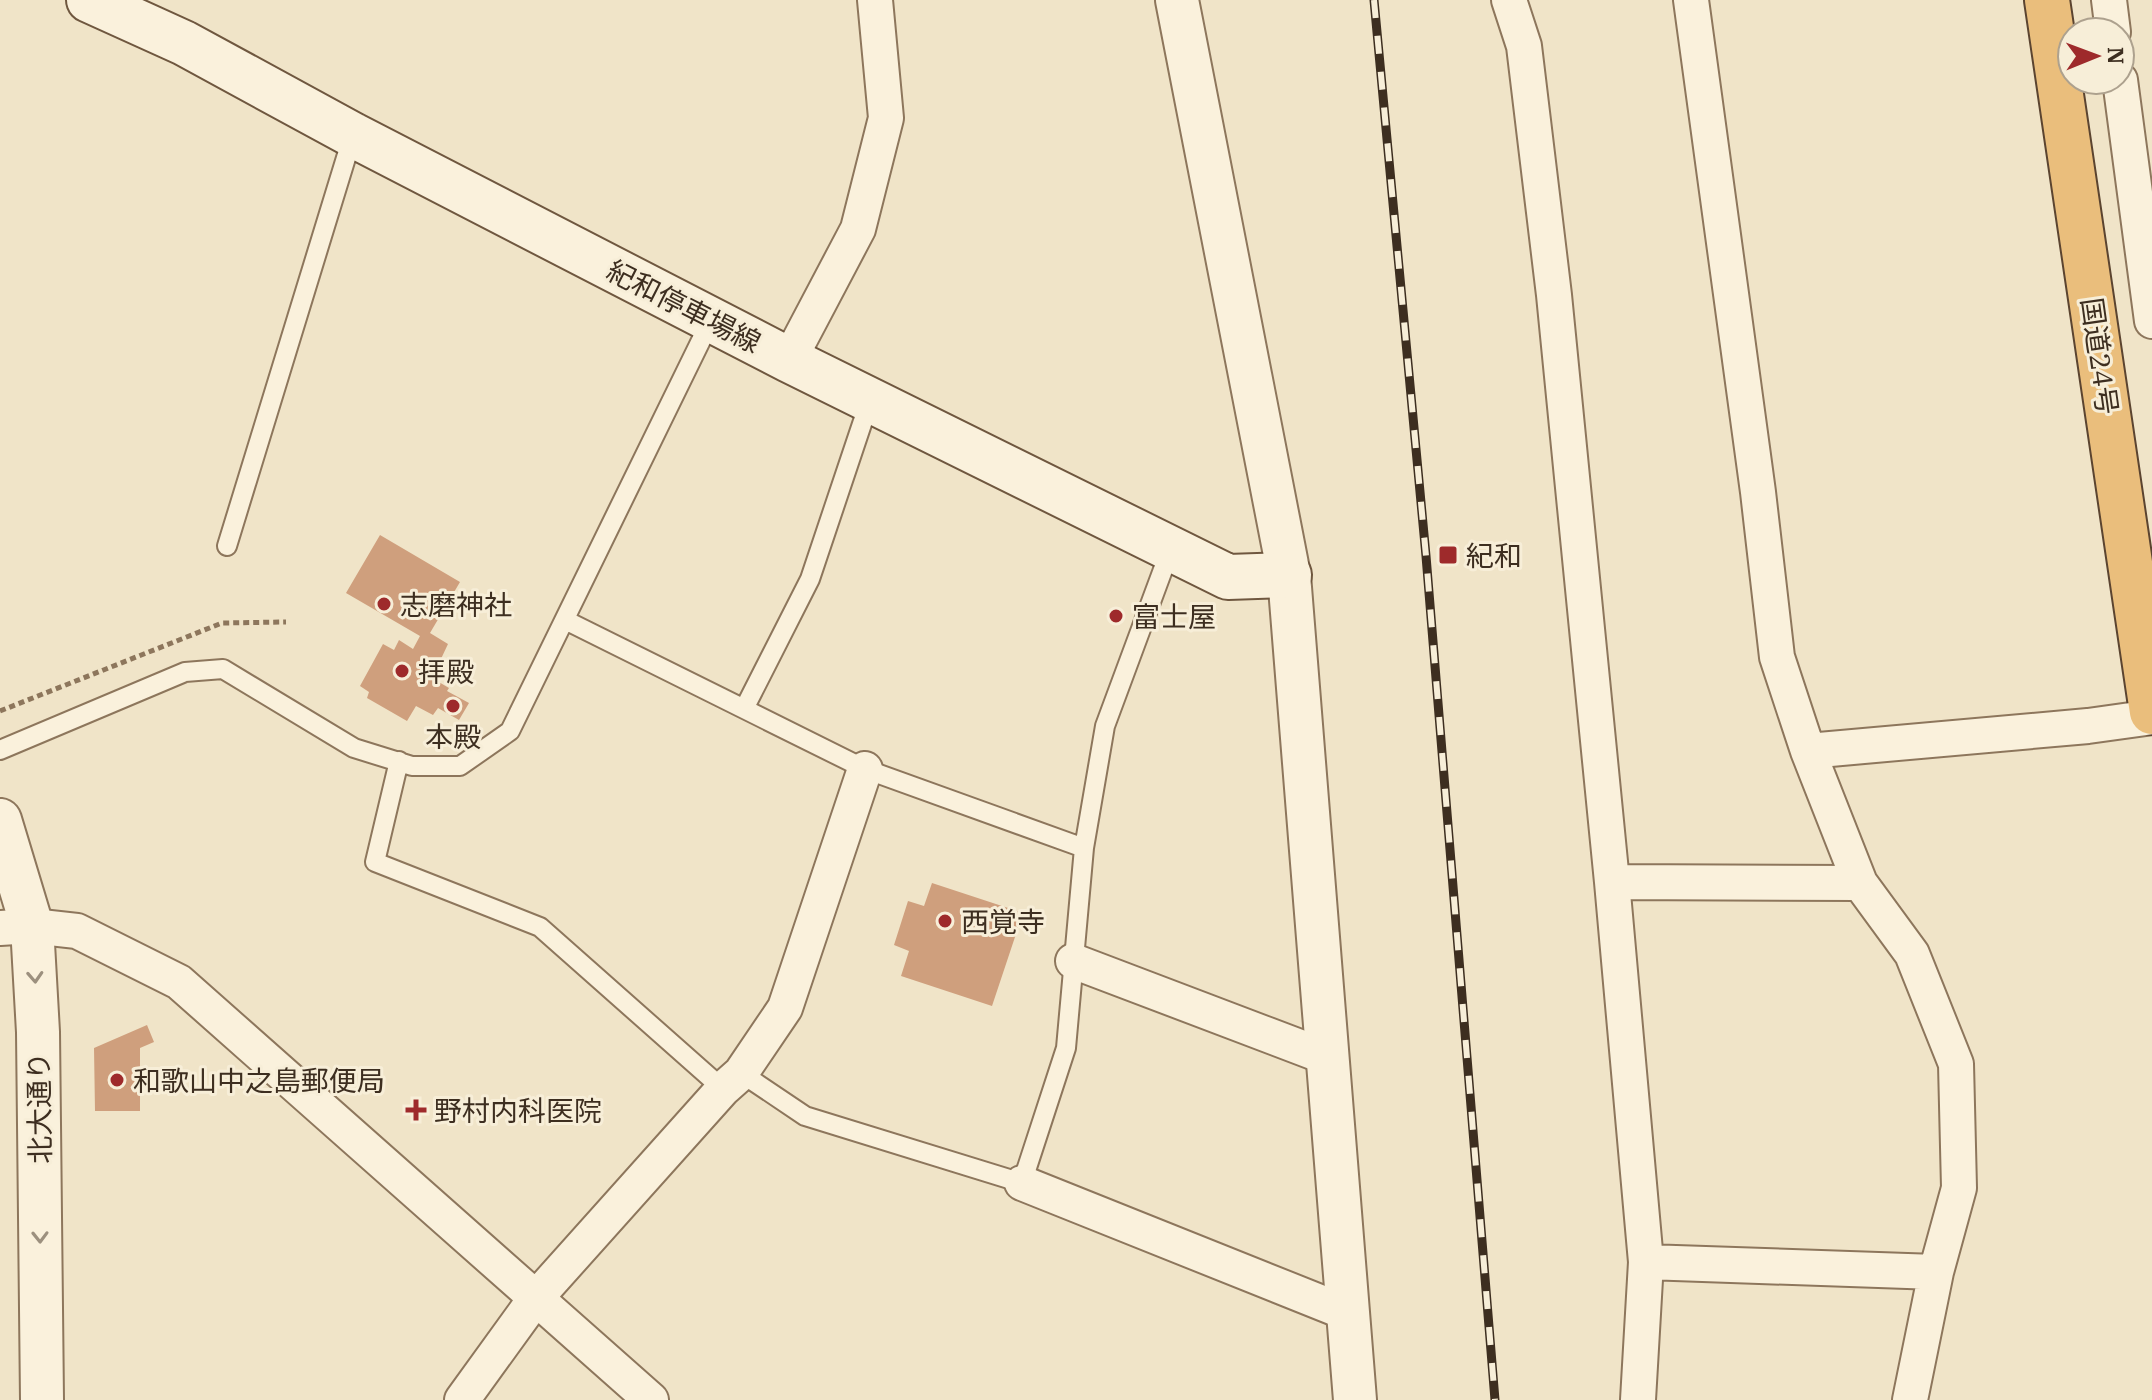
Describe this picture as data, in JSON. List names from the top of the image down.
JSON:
{
  "streets": {
    "highway": ["国道24号"],
    "main road": ["紀和停車場線"],
    "street": ["北大通り"]
  },
  "one_way": ["北大通り"],
  "places": {
    "transit": ["紀和"],
    "other": [
      "志磨神社",
      "富士屋",
      "拝殿",
      "本殿",
      "西覚寺",
      "和歌山中之島郵便局"
    ],
    "health": ["野村内科医院"]
  },
  "north": "right"
}
